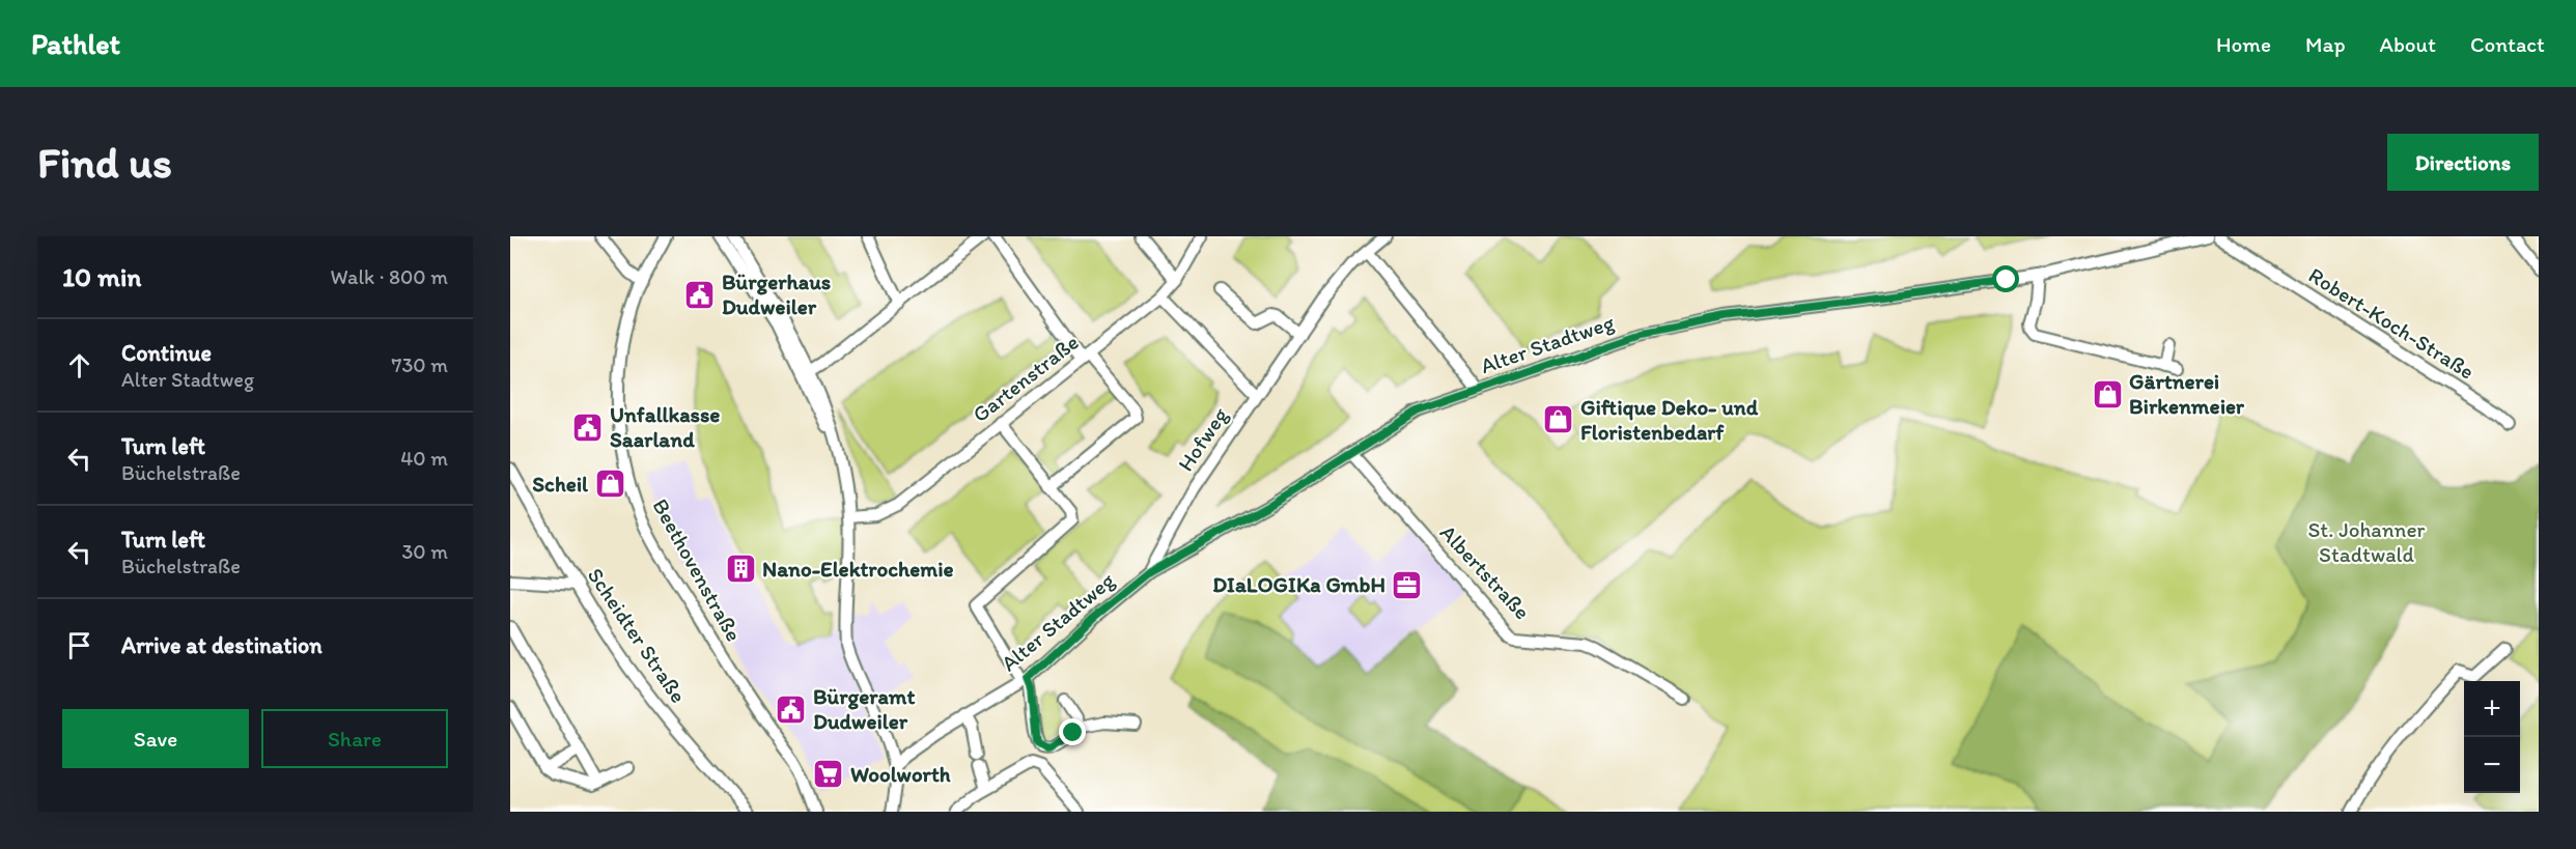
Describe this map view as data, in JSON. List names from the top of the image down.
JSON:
{
  "streets": {
    "street": [
      "Robert-Koch-Straße",
      "Alter Stadtweg",
      "Gartenstraße",
      "Hofweg",
      "Beethovenstraße",
      "Albertstraße",
      "Scheidter Straße"
    ]
  },
  "crossings": [
    ["Alter Stadtweg", "Hofweg"],
    ["Alter Stadtweg", "Albertstraße"]
  ],
  "parks": ["St. Johanner Stadtwald"],
  "places": {
    "public building": ["Bürgerhaus Dudweiler", "Unfallkasse Saarland", "Bürgeramt Dudweiler"],
    "shop": ["Gärtnerei Birkenmeier", "Giftique Deko- und Floristenbedarf", "Scheil"],
    "building": ["Nano-Elektrochemie"],
    "office": ["DIaLOGIKa GmbH"],
    "supermarket": ["Woolworth"]
  },
  "page": {
    "header": "Pathlet",
    "nav": [
      "Home",
      "Map",
      "About",
      "Contact"
    ],
    "buttons": [
      "Directions",
      ["Save", "Share"]
    ],
    "title": "Find us",
    "heading": ["10 min", "Walk · 800 m"],
    "list": [
      ["Continue", "Alter Stadtweg", "730 m"],
      ["Turn left", "Büchelstraße", "40 m"],
      ["Turn left", "Büchelstraße", "30 m"],
      "Arrive at destination"
    ],
    "map_buttons": ["+", "−"]
  }
}
